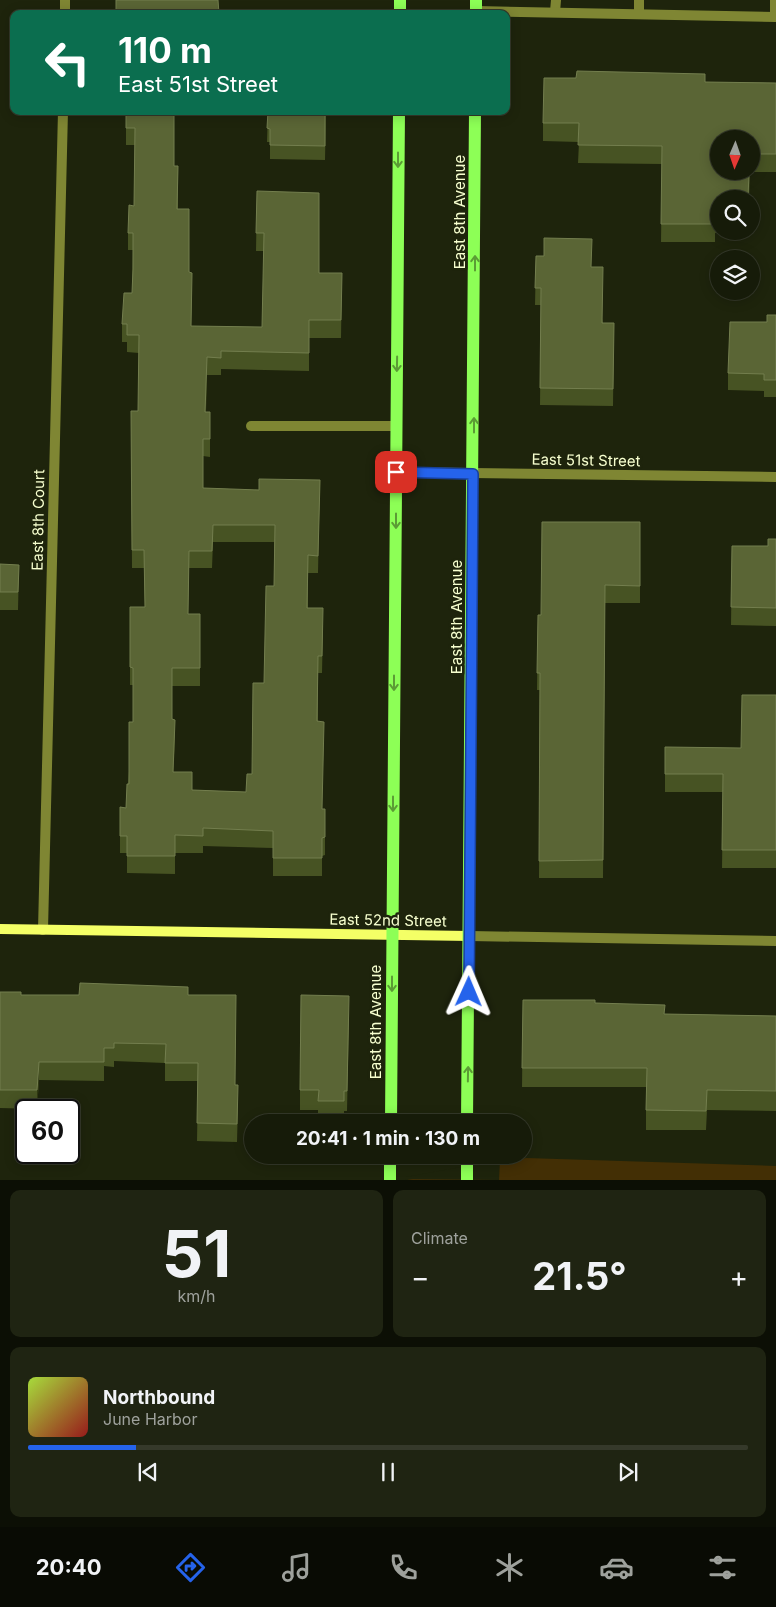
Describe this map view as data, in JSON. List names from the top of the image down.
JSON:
{
  "streets": {
    "main road": ["East 8th Avenue"],
    "street": ["East 51st Street", "East 8th Court", "East 52nd Street"]
  },
  "crossings": [
    ["East 8th Avenue", "East 51st Street"],
    ["East 8th Avenue", "East 52nd Street"],
    ["East 8th Court", "East 52nd Street"]
  ],
  "north": "bottom",
  "page": {
    "turn": ["110 m", "East 51st Street"],
    "limit": "60",
    "trip": "20:41 · 1 min · 130 m",
    "tile": [
      ["51", "km/h"],
      "Climate"
    ],
    "heat": ["−", "21.5°", "+"],
    "song": ["Northbound", "June Harbor"],
    "tabs": "20:40"
  }
}
